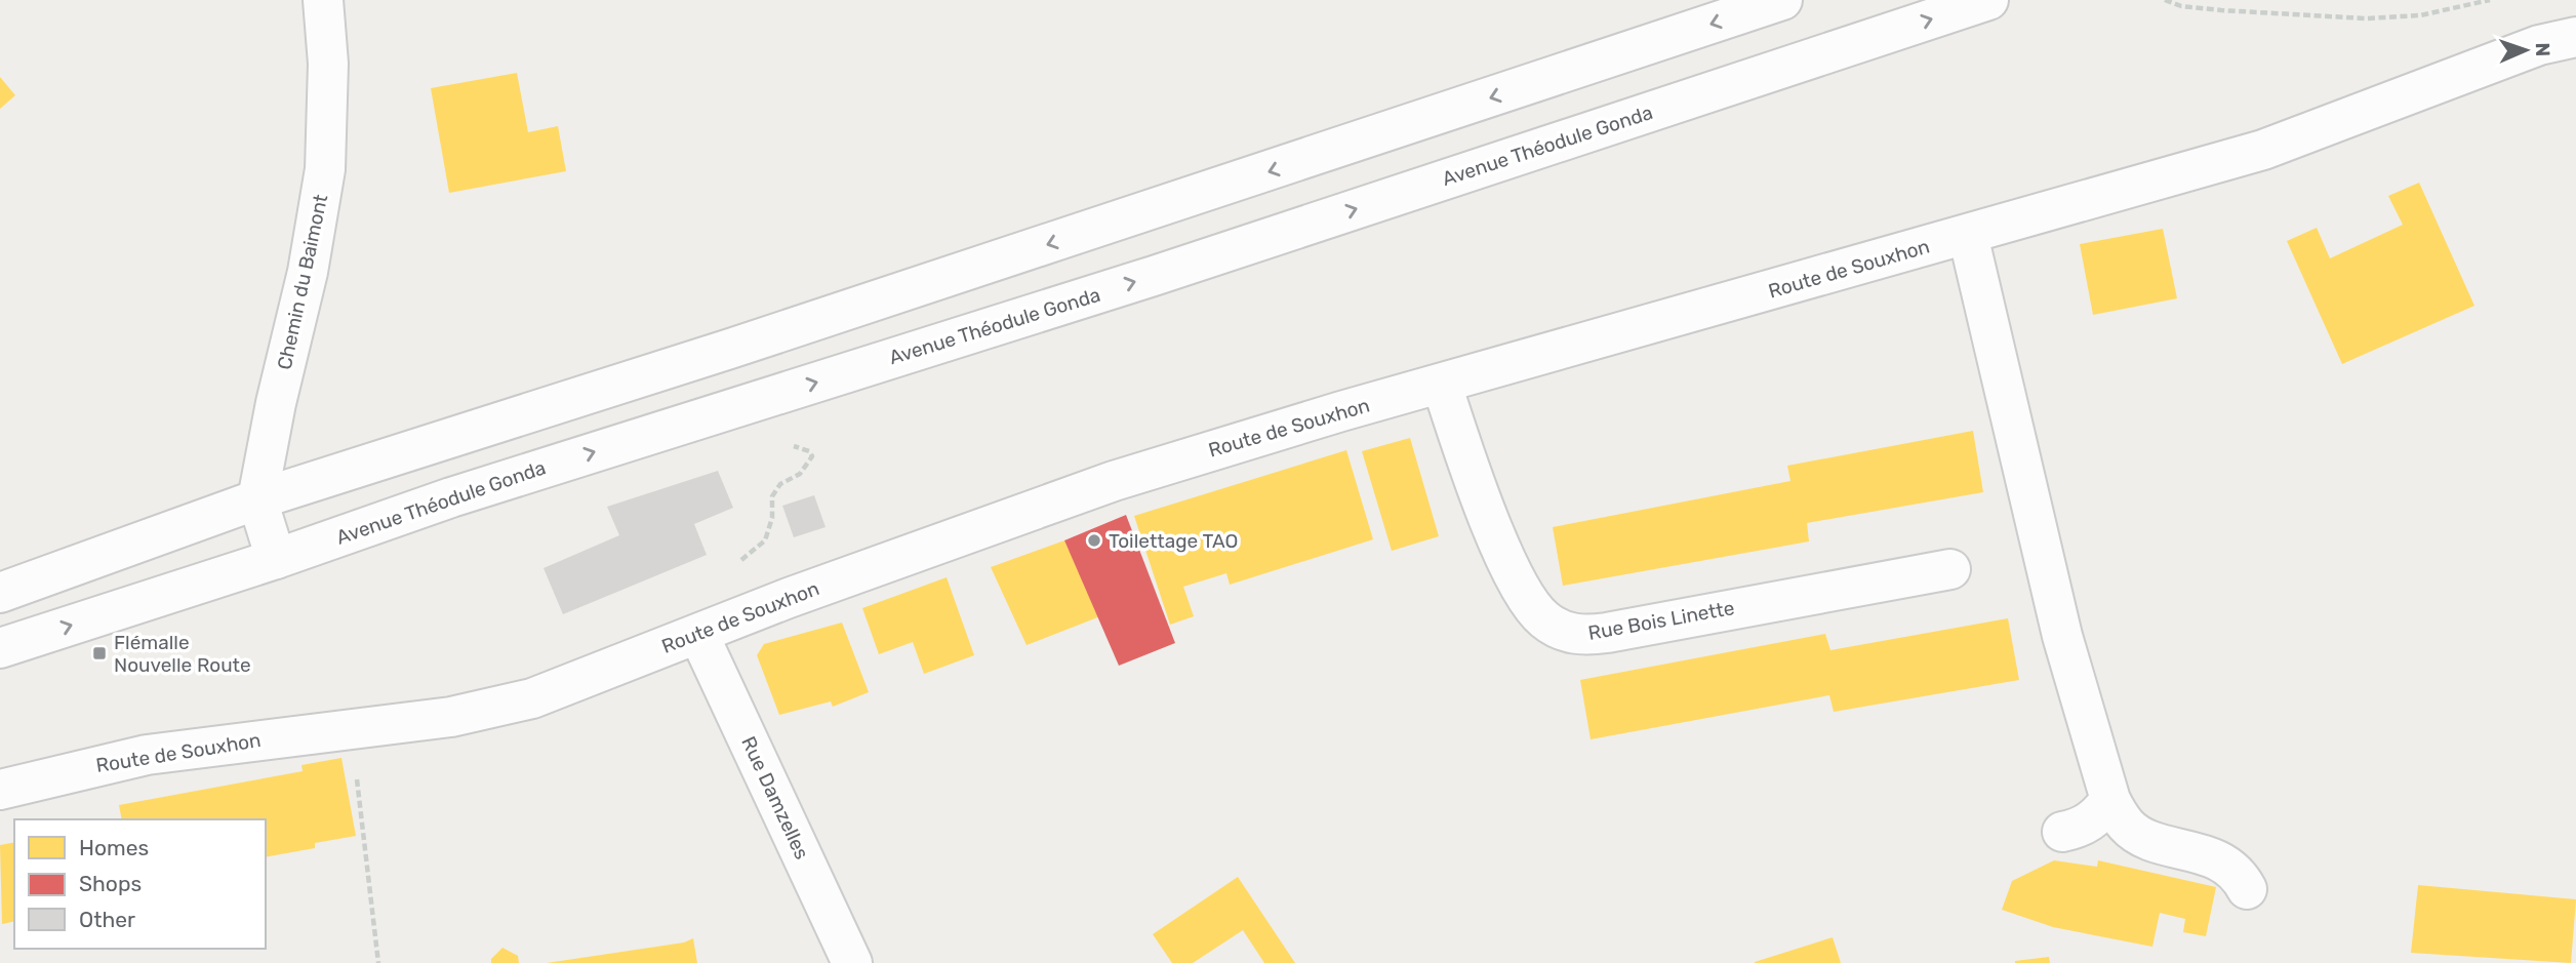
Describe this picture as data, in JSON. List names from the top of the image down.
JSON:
{
  "streets": {
    "street": [
      "Avenue Théodule Gonda",
      "Route de Souxhon",
      "Chemin du Baimont",
      "Rue Bois Linette",
      "Rue Damzelles"
    ]
  },
  "crossings": [
    ["Avenue Théodule Gonda", "Chemin du Baimont"],
    ["Route de Souxhon", "Rue Bois Linette"],
    ["Route de Souxhon", "Rue Damzelles"]
  ],
  "places": {
    "other": ["Toilettage TAO"],
    "transit": ["Flémalle Nouvelle Route"]
  },
  "legend": ["Homes", "Shops", "Other"],
  "north": "right"
}
